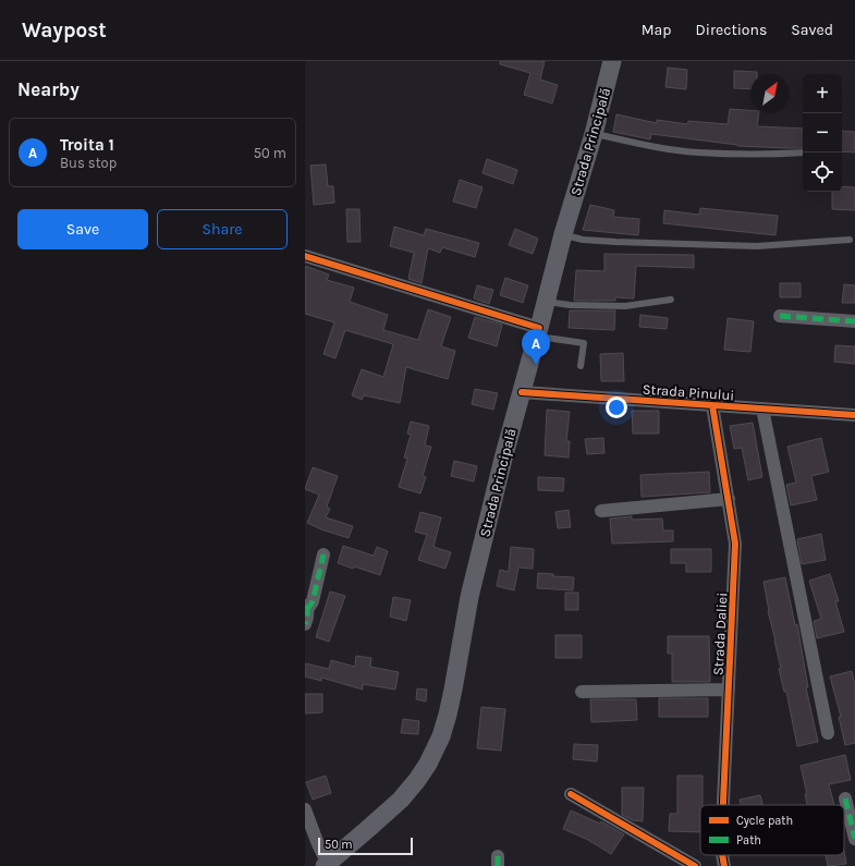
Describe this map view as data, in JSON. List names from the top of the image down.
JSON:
{
  "streets": {
    "main road": ["Strada Principală"],
    "street": ["Strada Pinului", "Strada Daliei"]
  },
  "crossings": [
    ["Strada Principală", "Strada Pinului"],
    ["Strada Pinului", "Strada Daliei"]
  ],
  "legend": ["Cycle path", "Path"],
  "scale_bar": "50 m",
  "north": "top right",
  "page": {
    "header": "Waypost",
    "nav": ["Map", "Directions", "Saved"],
    "heading": "Nearby",
    "map_buttons": ["+", "−"],
    "list": [
      {
        "mark": "A",
        "name": "Troita 1",
        "note": "Bus stop",
        "value": "50 m"
      }
    ],
    "buttons": ["Save", "Share"],
    "pins": "A",
    "scale": "50 m"
  }
}
